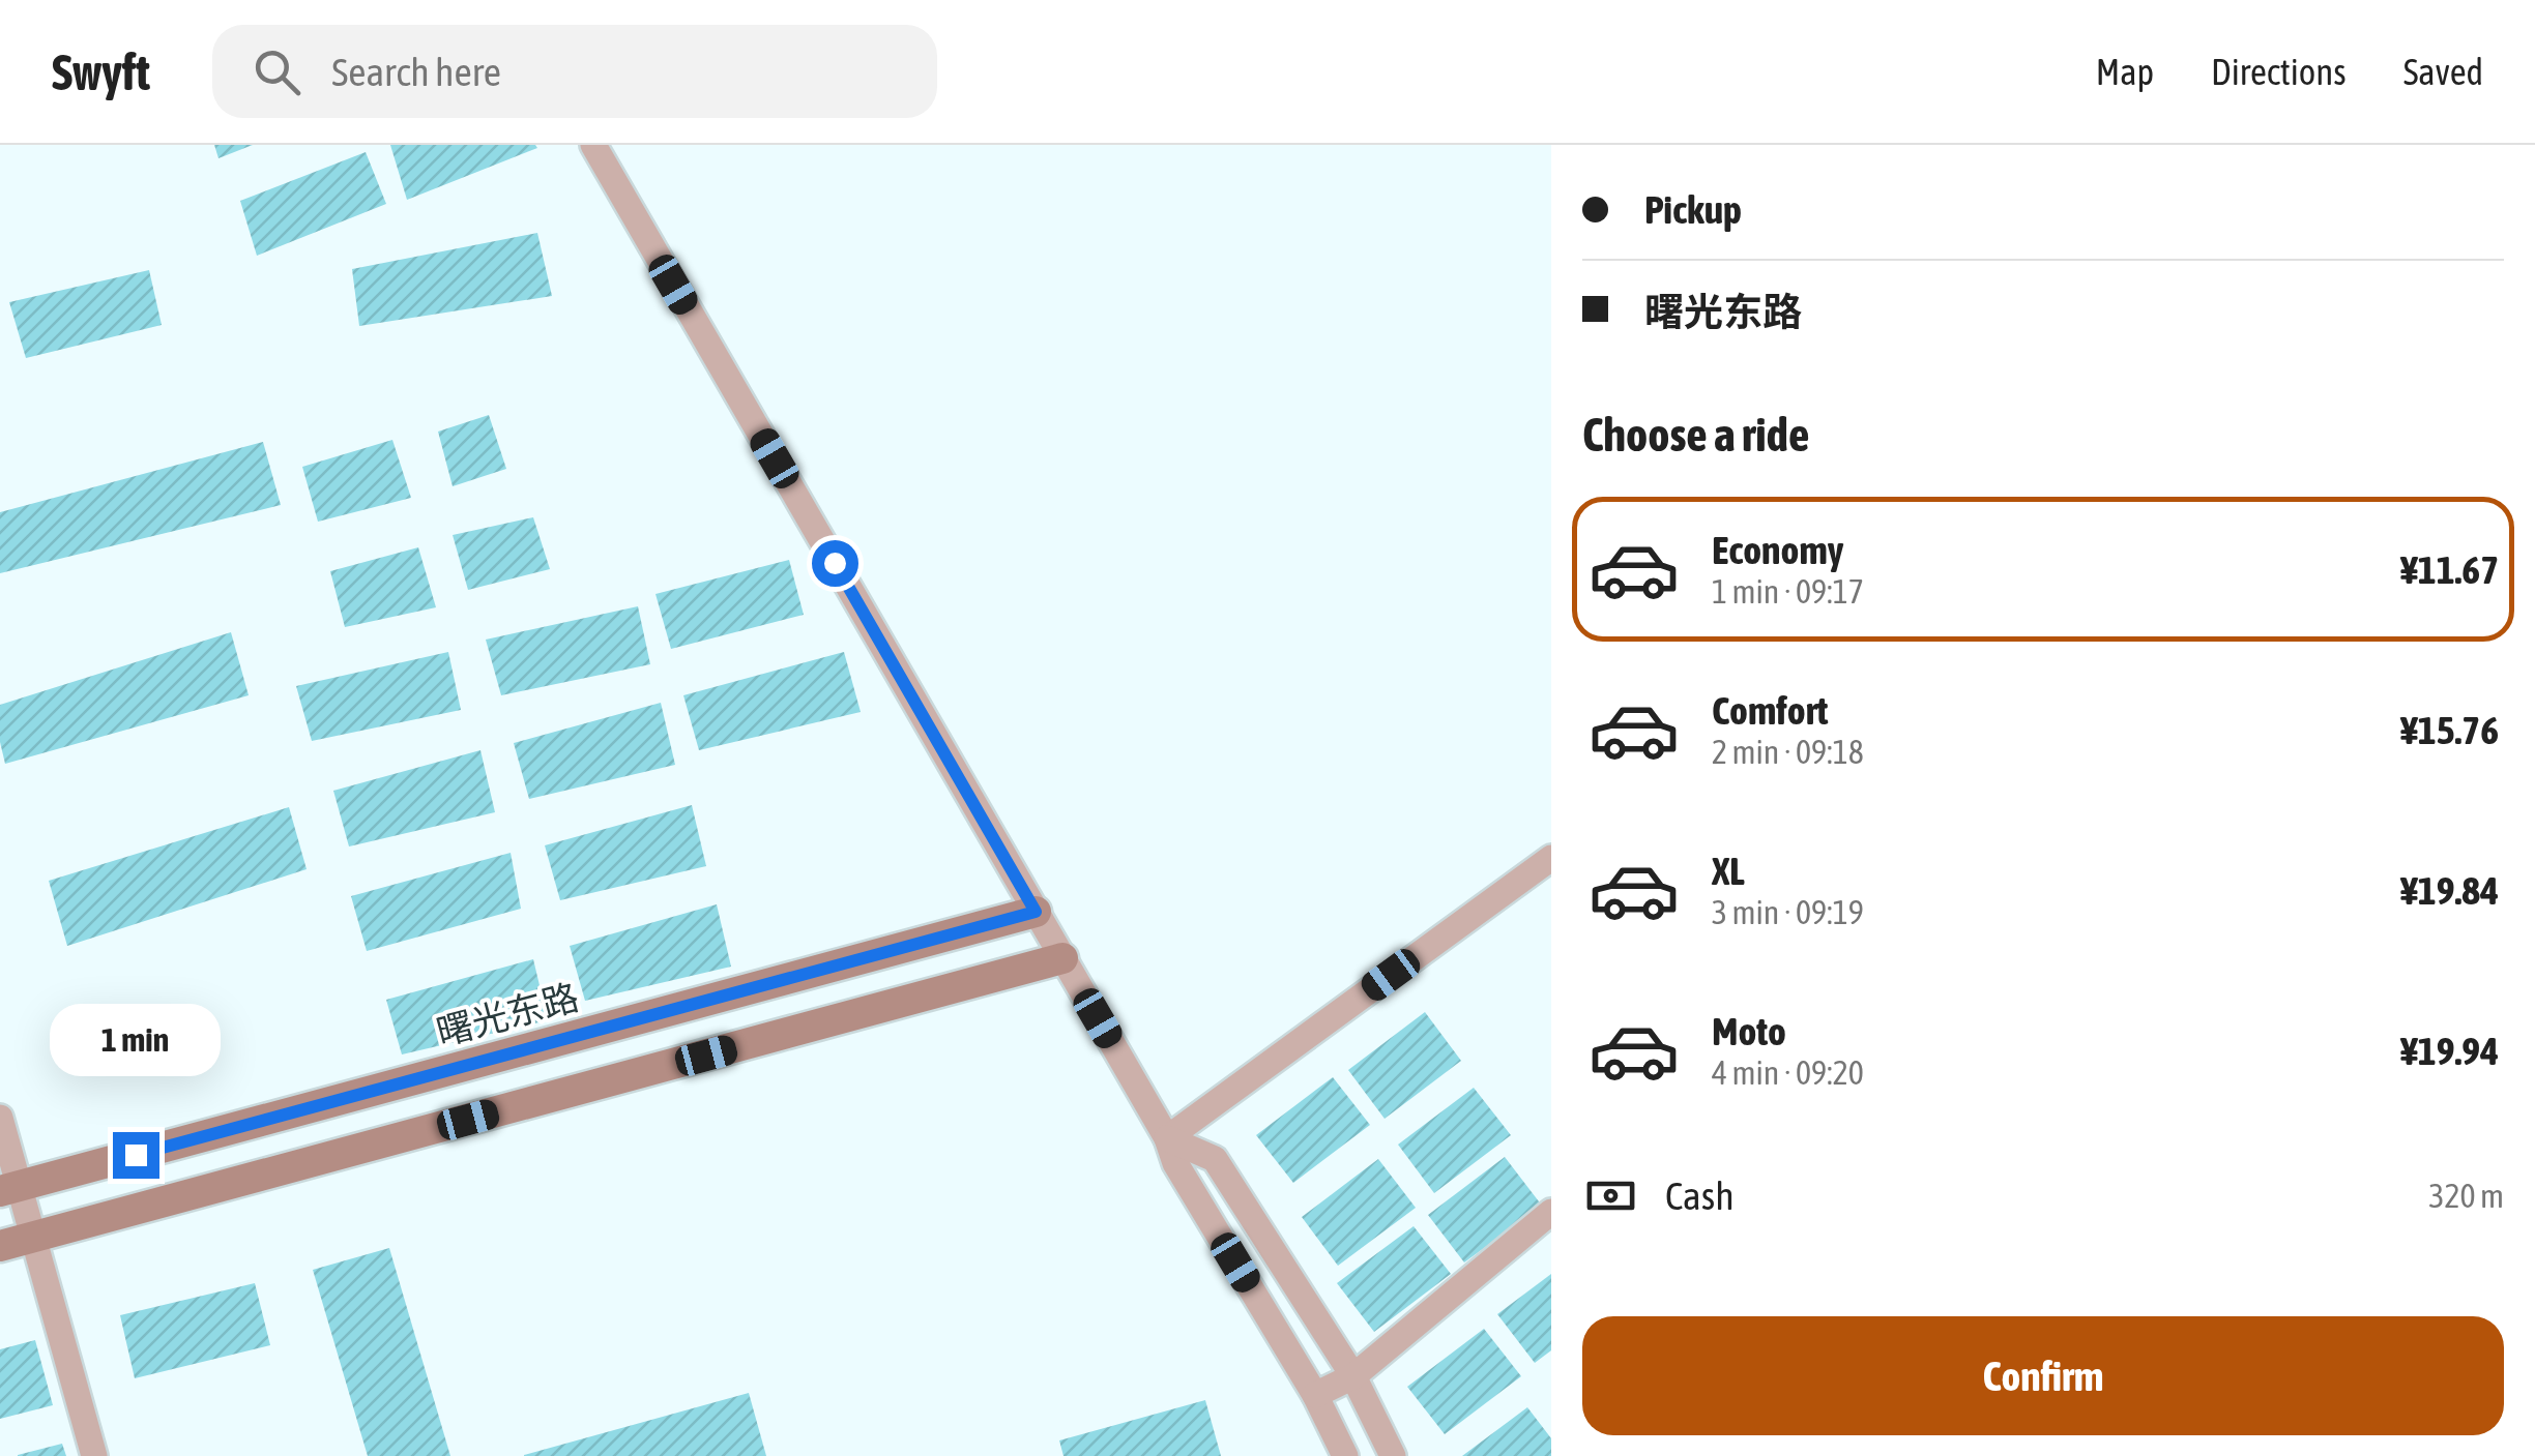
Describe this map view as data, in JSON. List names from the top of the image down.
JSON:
{
  "streets": {
    "main road": ["曙光东路"]
  },
  "page": {
    "header": "Swyft",
    "search": "Search here",
    "nav": ["Map", "Directions", "Saved"],
    "banner": ["Pickup", "曙光东路"],
    "heading": "Choose a ride",
    "list": [
      {
        "name": "Economy",
        "note": "1 min · 09:17",
        "value": "¥11.67"
      },
      {
        "name": "Comfort",
        "note": "2 min · 09:18",
        "value": "¥15.76"
      },
      {
        "name": "XL",
        "note": "3 min · 09:19",
        "value": "¥19.84"
      },
      {
        "name": "Moto",
        "note": "4 min · 09:20",
        "value": "¥19.94"
      }
    ],
    "bubble": "1 min",
    "pay": ["Cash", "320 m"],
    "buttons": "Confirm"
  }
}
